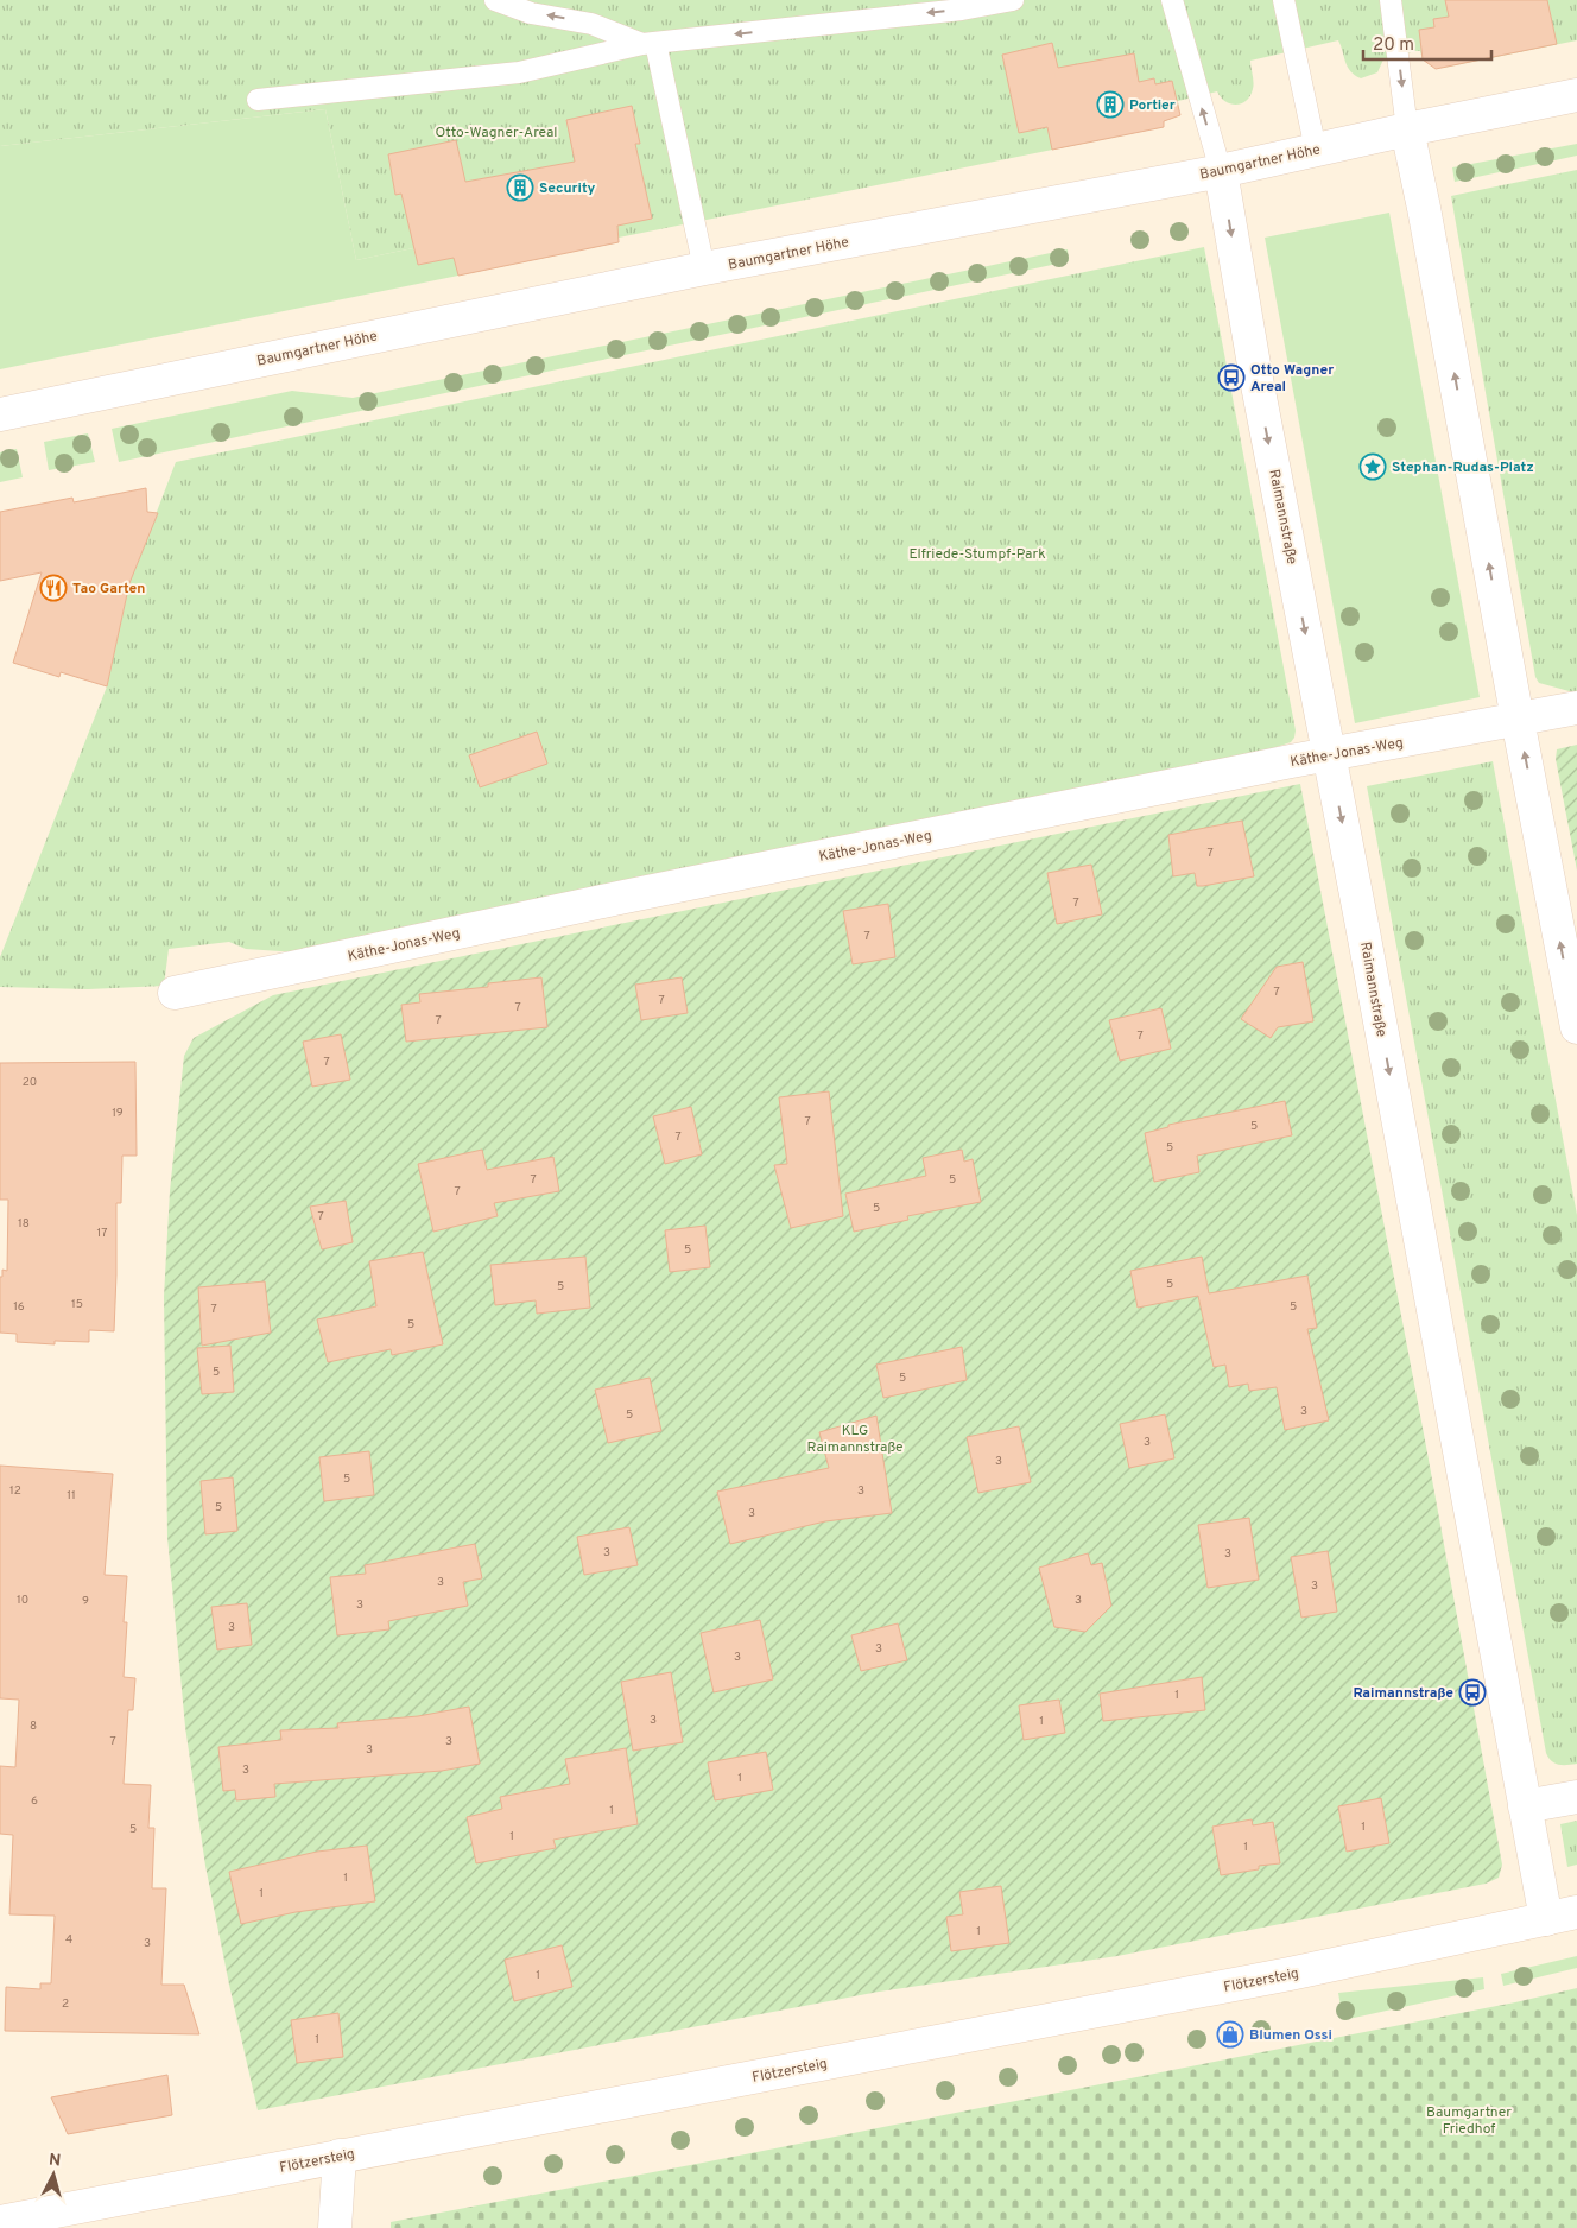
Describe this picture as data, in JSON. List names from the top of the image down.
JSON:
{
  "streets": {
    "street": [
      "Baumgartner Höhe",
      "Raimannstraße",
      "Käthe-Jonas-Weg",
      "Flötzersteig"
    ]
  },
  "crossings": [
    ["Baumgartner Höhe", "Raimannstraße"],
    ["Raimannstraße", "Käthe-Jonas-Weg"],
    ["Raimannstraße", "Flötzersteig"]
  ],
  "parks": [
    "Otto-Wagner-Areal",
    "Elfriede-Stumpf-Park",
    "KLG Raimannstraße",
    "Baumgartner Friedhof"
  ],
  "places": {
    "building": ["Portier", "Security"],
    "bus stop": ["Otto Wagner Areal", "Raimannstraße"],
    "place": ["Stephan-Rudas-Platz"],
    "restaurant": ["Tao Garten"],
    "shop": ["Blumen Ossi"]
  },
  "house_numbers": [
    "7",
    "7",
    "7",
    "7",
    "7",
    "7",
    "7",
    "7",
    "7",
    "20",
    "19",
    "7",
    "5",
    "7",
    "5",
    "7",
    "5",
    "7",
    "5",
    "7",
    "18",
    "17",
    "5",
    "5",
    "5",
    "15",
    "16",
    "5",
    "7",
    "5",
    "5",
    "5",
    "3",
    "5",
    "3",
    "3",
    "5",
    "12",
    "3",
    "11",
    "5",
    "3",
    "3",
    "3",
    "3",
    "3",
    "10",
    "3",
    "9",
    "3",
    "3",
    "3",
    "3",
    "1",
    "3",
    "1",
    "8",
    "7",
    "3",
    "3",
    "3",
    "1",
    "6",
    "1",
    "1",
    "5",
    "1",
    "1",
    "1",
    "1",
    "1",
    "4",
    "3",
    "1",
    "2",
    "1"
  ],
  "scale_bar": "20 m",
  "north": "top"
}
